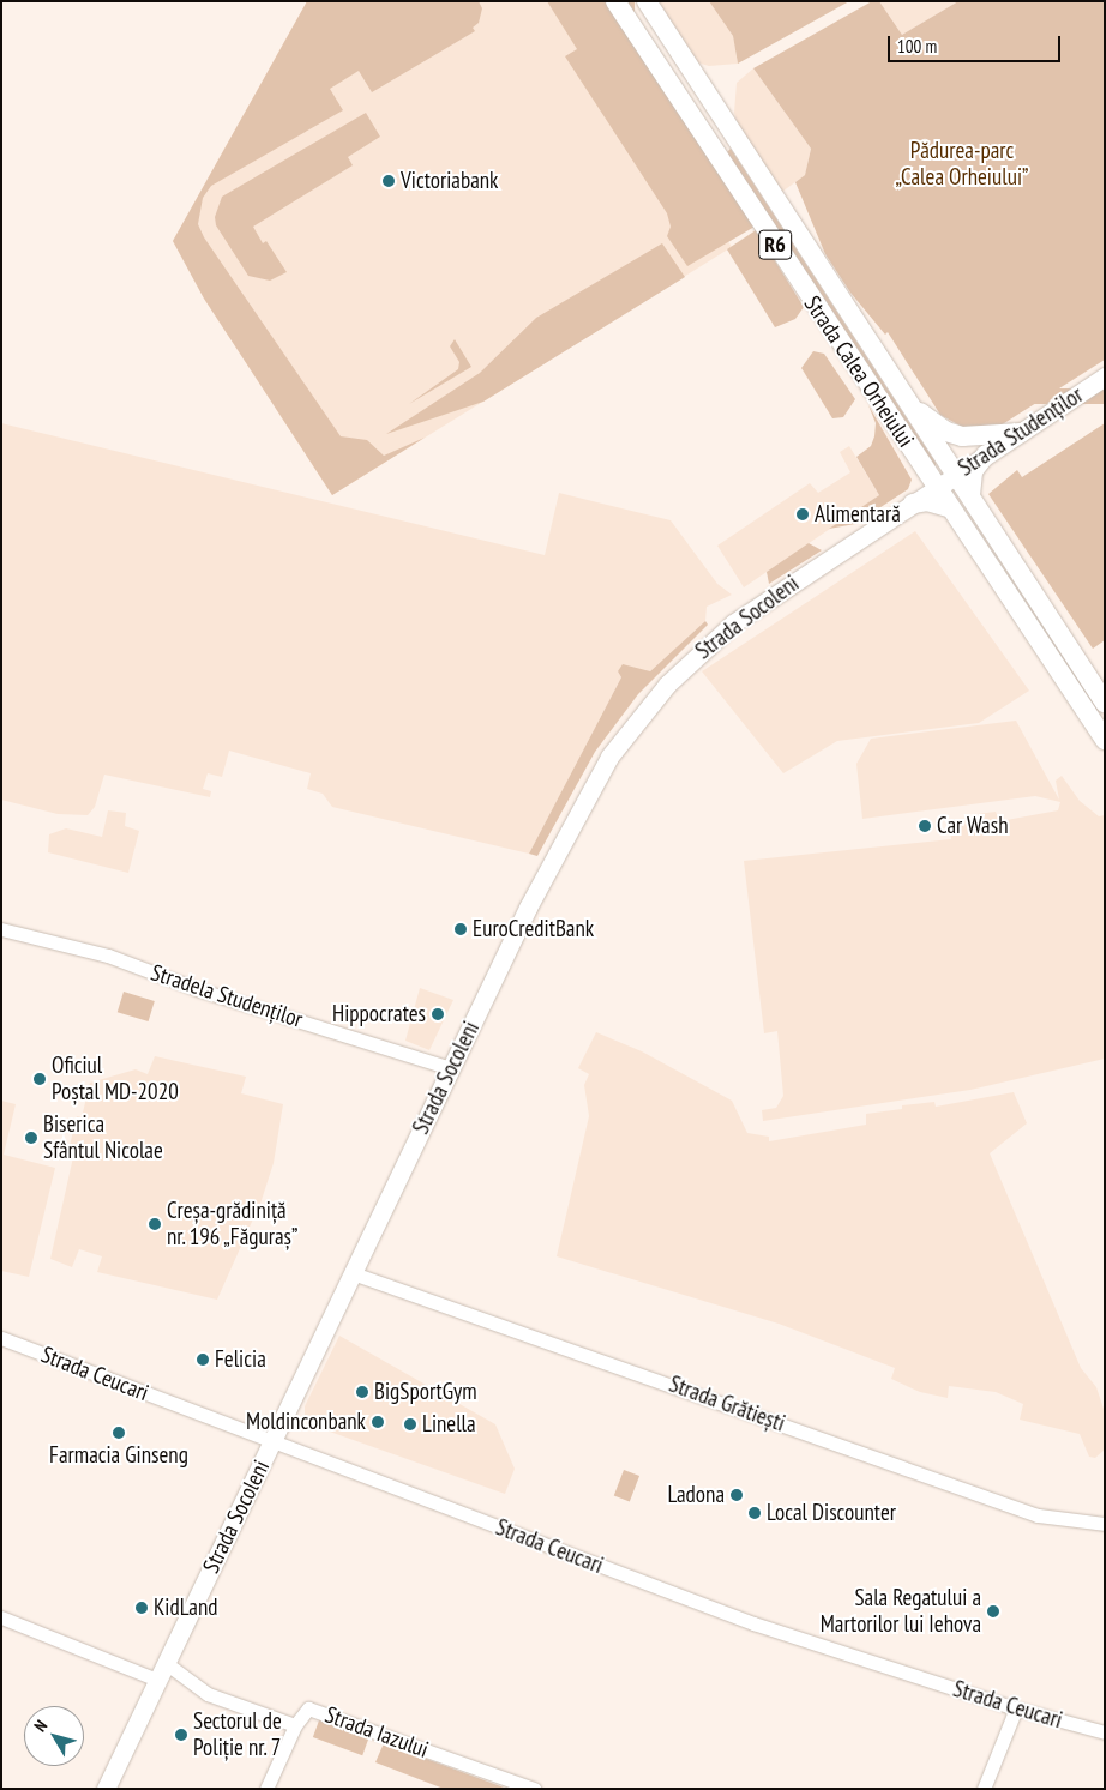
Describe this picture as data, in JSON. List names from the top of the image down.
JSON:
{
  "streets": {
    "highway": ["R6", "Strada Calea Orheiului"],
    "main road": ["Strada Studenților", "Strada Socoleni"],
    "street": [
      "Stradela Studenților",
      "Strada Ceucari",
      "Strada Grătiești",
      "Strada Iazului"
    ]
  },
  "crossings": [
    ["Strada Calea Orheiului", "Strada Studenților"],
    ["Strada Calea Orheiului", "Strada Socoleni"],
    ["Strada Studenților", "Strada Socoleni"],
    ["Strada Socoleni", "Stradela Studenților"],
    ["Strada Socoleni", "Strada Ceucari"],
    ["Strada Socoleni", "Strada Grătiești"],
    ["Strada Socoleni", "Strada Iazului"]
  ],
  "parks": ["Pădurea-parc „Calea Orheiului”"],
  "places": [
    "Victoriabank",
    "Alimentară",
    "Car Wash",
    "EuroCreditBank",
    "Hippocrates",
    "Oficiul Poștal MD-2020",
    "Biserica Sfântul Nicolae",
    "Creșa-grădiniță nr. 196 „Făguraș”",
    "Felicia",
    "BigSportGym",
    "Moldinconbank",
    "Linella",
    "Farmacia Ginseng",
    "Ladona",
    "Local Discounter",
    "KidLand",
    "Sala Regatului a Martorilor lui Iehova",
    "Sectorul de Poliție nr. 7"
  ],
  "scale_bar": "100 m",
  "north": "top left"
}
